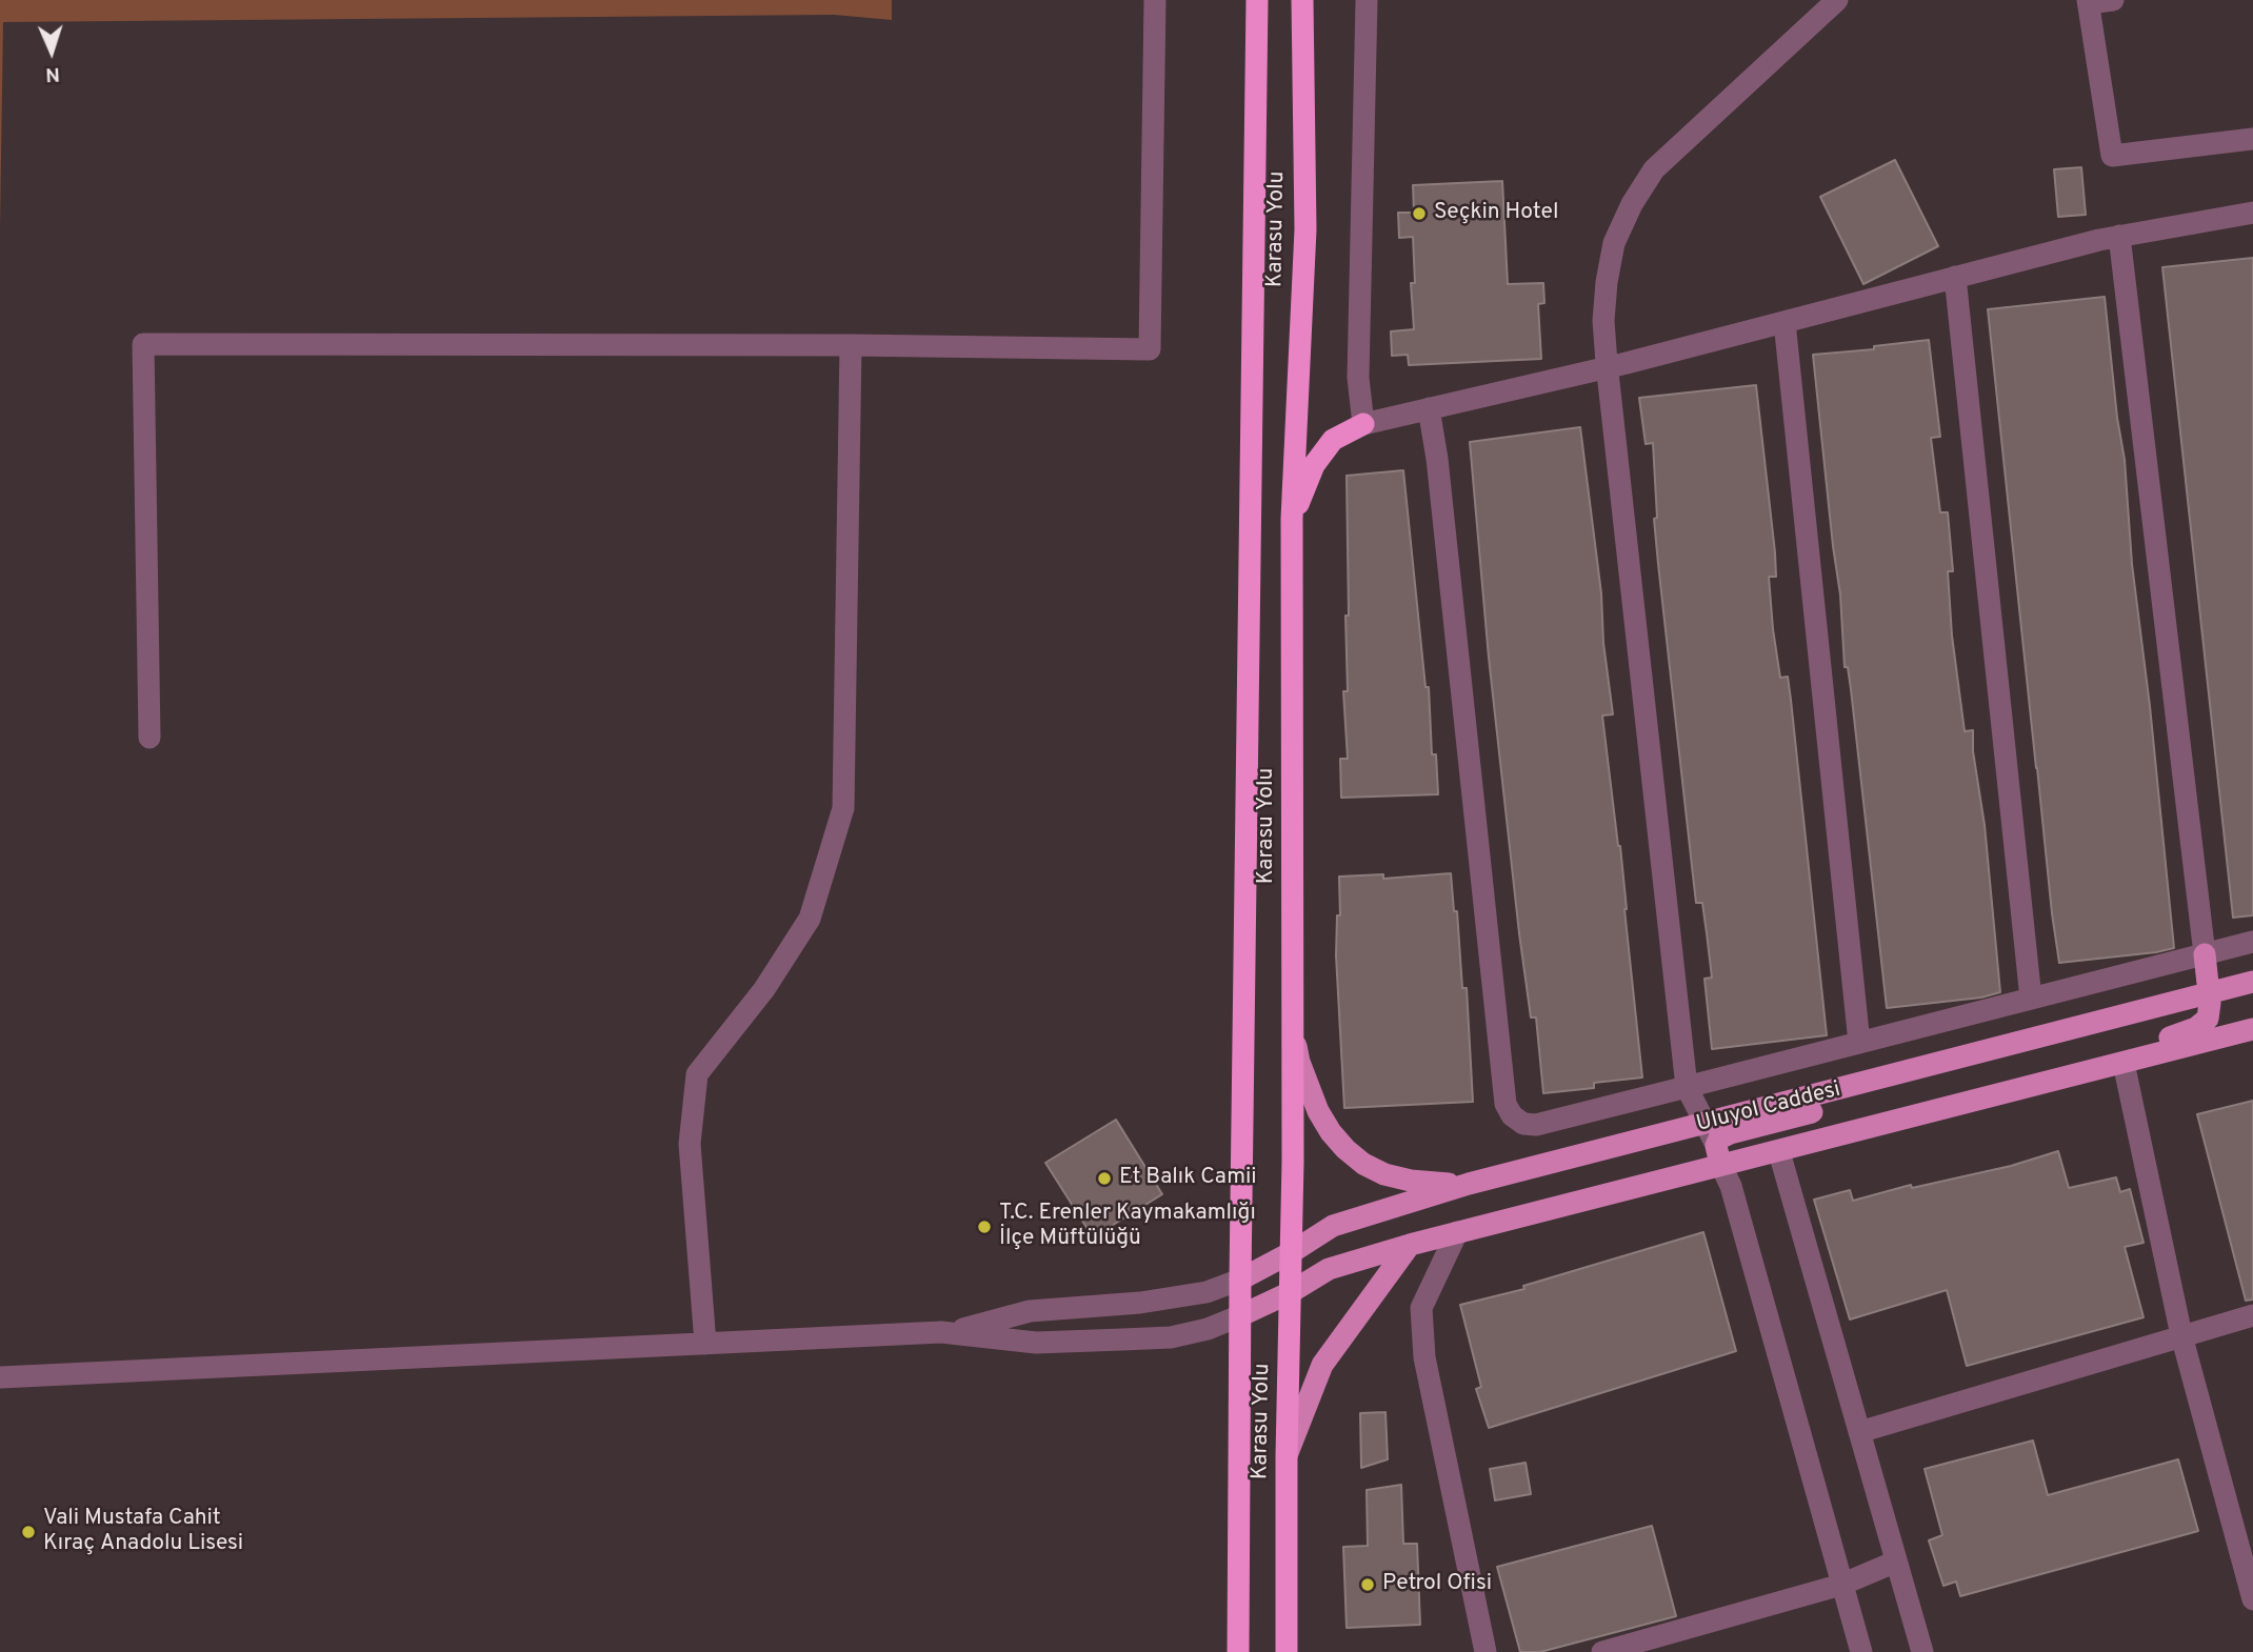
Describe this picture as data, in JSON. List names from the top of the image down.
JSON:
{
  "streets": {
    "highway": ["Karasu Yolu"],
    "main road": ["Uluyol Caddesi"]
  },
  "crossings": [
    ["Karasu Yolu", "Uluyol Caddesi"]
  ],
  "places": [
    "Seçkin Hotel",
    "Et Balık Camii",
    "T.C. Erenler Kaymakamlığı İlçe Müftülüğü",
    "Vali Mustafa Cahit Kıraç Anadolu Lisesi",
    "Petrol Ofisi"
  ],
  "north": "bottom"
}
